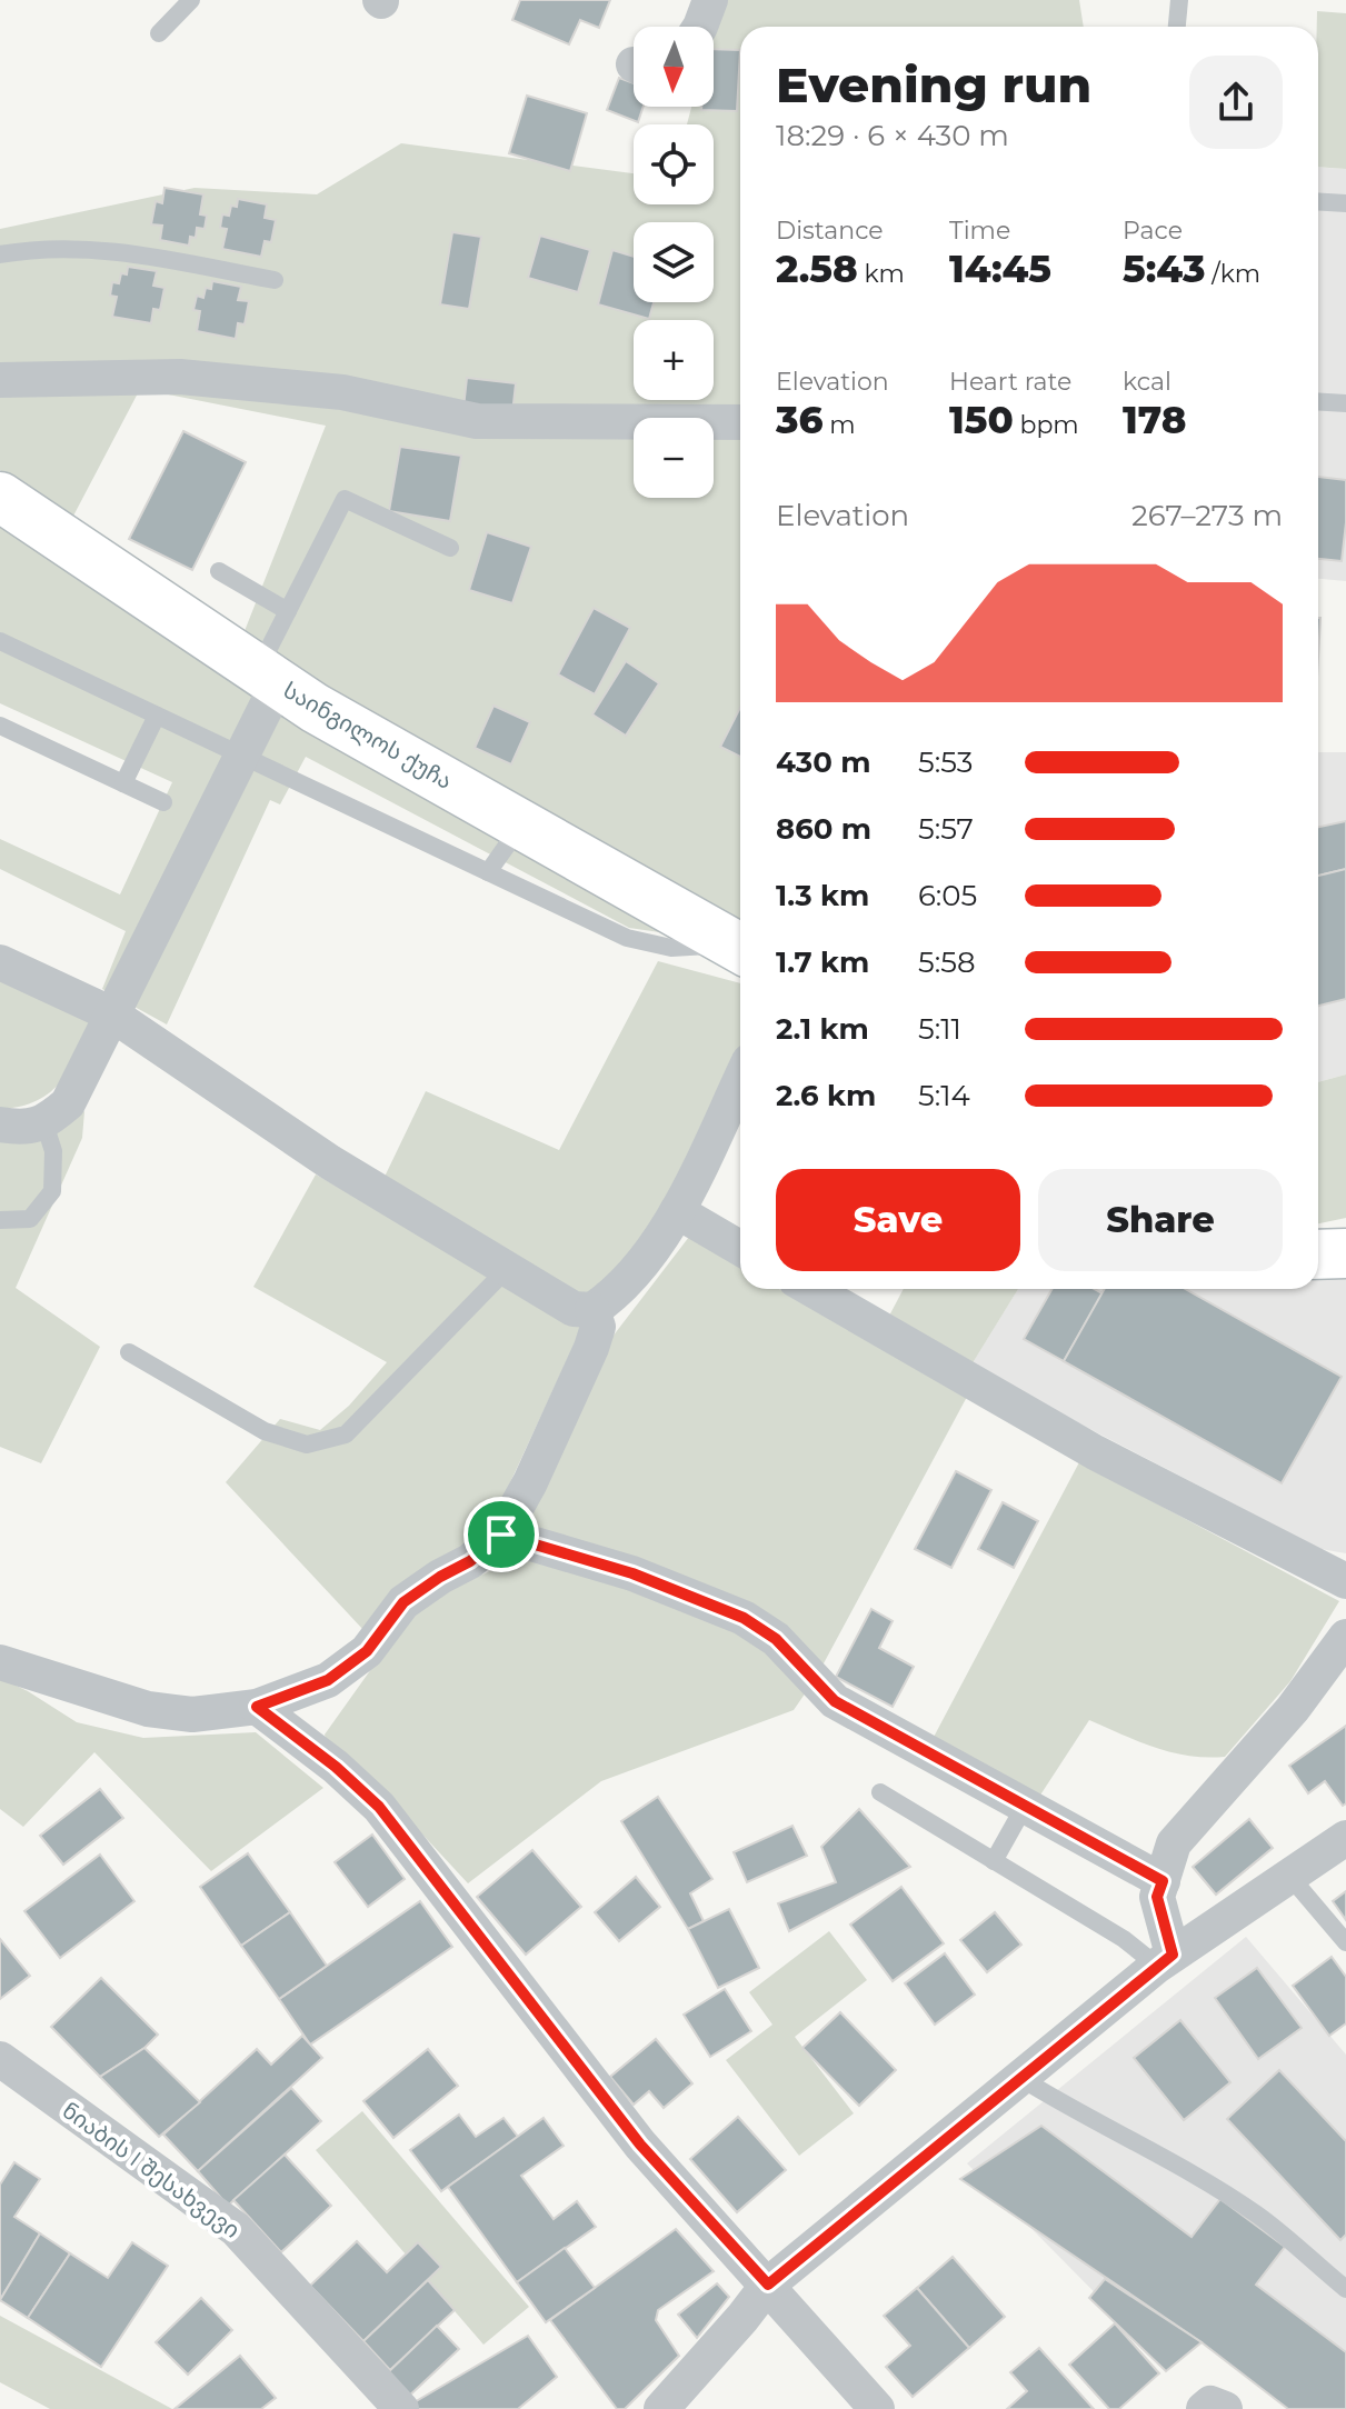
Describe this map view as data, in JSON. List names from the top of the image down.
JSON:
{
  "streets": {
    "street": ["საინგილოს ქუჩა", "ნიაბის I შესახვევი"]
  },
  "north": "bottom",
  "page": {
    "map_buttons": ["+", "−"],
    "heading": ["Evening run", "18:29 · 6 × 430 m"],
    "stats": [
      ["Distance", "2.58 km"],
      ["Time", "14:45"],
      ["Pace", "5:43 /km"],
      ["Elevation", "36 m"],
      ["Heart rate", "150 bpm"],
      ["kcal", "178"]
    ],
    "chart": ["Elevation", "267–273 m"],
    "list": [
      {
        "name": "430 m",
        "note": "5:53"
      },
      {
        "name": "860 m",
        "note": "5:57"
      },
      {
        "name": "1.3 km",
        "note": "6:05"
      },
      {
        "name": "1.7 km",
        "note": "5:58"
      },
      {
        "name": "2.1 km",
        "note": "5:11"
      },
      {
        "name": "2.6 km",
        "note": "5:14"
      }
    ],
    "buttons": ["Save", "Share"]
  }
}
